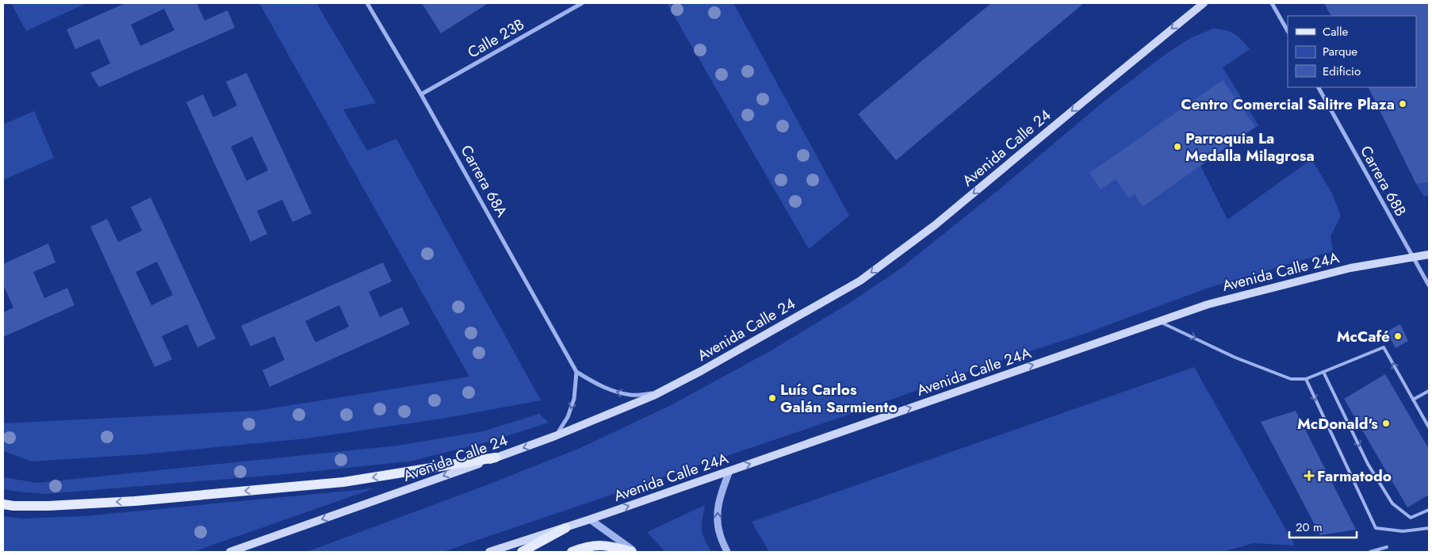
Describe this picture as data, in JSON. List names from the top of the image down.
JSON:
{
  "streets": {
    "main road": ["Avenida Calle 24", "Avenida Calle 24A"],
    "street": ["Calle 23B", "Carrera 68A", "Carrera 68B"]
  },
  "crossings": [
    ["Calle 23B", "Carrera 68A"],
    ["Avenida Calle 24", "Carrera 68A"],
    ["Carrera 68B", "Avenida Calle 24A"]
  ],
  "one_way": ["Avenida Calle 24", "Avenida Calle 24A"],
  "places": {
    "other": [
      "Centro Comercial Salitre Plaza",
      "Parroquia La Medalla Milagrosa",
      "McCafé",
      "Luís Carlos Galán Sarmiento",
      "McDonald's"
    ],
    "health": ["Farmatodo"]
  },
  "legend": ["Calle", "Parque", "Edificio"],
  "scale_bar": "20 m"
}
